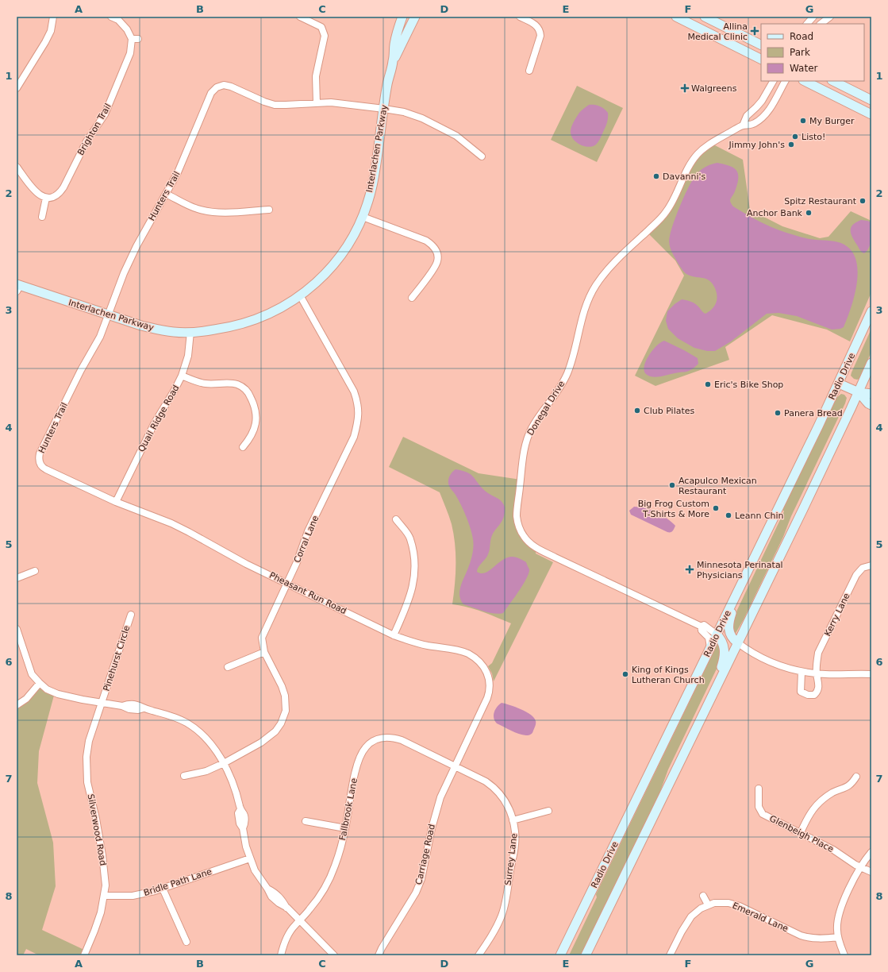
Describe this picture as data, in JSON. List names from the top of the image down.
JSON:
{
  "streets": {
    "main road": ["Interlachen Parkway", "Radio Drive"],
    "street": [
      "Brighton Trail",
      "Hunters Trail",
      "Donegal Drive",
      "Quail Ridge Road",
      "Corral Lane",
      "Pheasant Run Road",
      "Kerry Lane",
      "Pinehurst Circle",
      "Fallbrook Lane",
      "Silverwood Road",
      "Glenbeigh Place",
      "Carriage Road",
      "Surrey Lane",
      "Bridle Path Lane",
      "Emerald Lane"
    ]
  },
  "crossings": [
    ["Interlachen Parkway", "Hunters Trail"],
    ["Interlachen Parkway", "Quail Ridge Road"],
    ["Interlachen Parkway", "Corral Lane"],
    ["Hunters Trail", "Pheasant Run Road"],
    ["Radio Drive", "Donegal Drive"],
    ["Quail Ridge Road", "Pheasant Run Road"],
    ["Corral Lane", "Pheasant Run Road"],
    ["Pheasant Run Road", "Fallbrook Lane"],
    ["Pheasant Run Road", "Carriage Road"],
    ["Pheasant Run Road", "Surrey Lane"],
    ["Pinehurst Circle", "Silverwood Road"],
    ["Fallbrook Lane", "Carriage Road"],
    ["Fallbrook Lane", "Surrey Lane"],
    ["Silverwood Road", "Bridle Path Lane"],
    ["Carriage Road", "Surrey Lane"]
  ],
  "places": {
    "health": ["Allina Medical Clinic", "Walgreens", "Minnesota Perinatal Physicians"],
    "other": [
      "My Burger",
      "Listo!",
      "Jimmy John's",
      "Davanni's",
      "Spitz Restaurant",
      "Anchor Bank",
      "Eric's Bike Shop",
      "Club Pilates",
      "Panera Bread",
      "Acapulco Mexican Restaurant",
      "Big Frog Custom T-Shirts & More",
      "Leann Chin",
      "King of Kings Lutheran Church"
    ]
  },
  "legend": ["Road", "Park", "Water"],
  "grid": {
    "columns": [
      "A",
      "B",
      "C",
      "D",
      "E",
      "F",
      "G"
    ],
    "rows": [
      "1",
      "2",
      "3",
      "4",
      "5",
      "6",
      "7",
      "8"
    ]
  }
}
